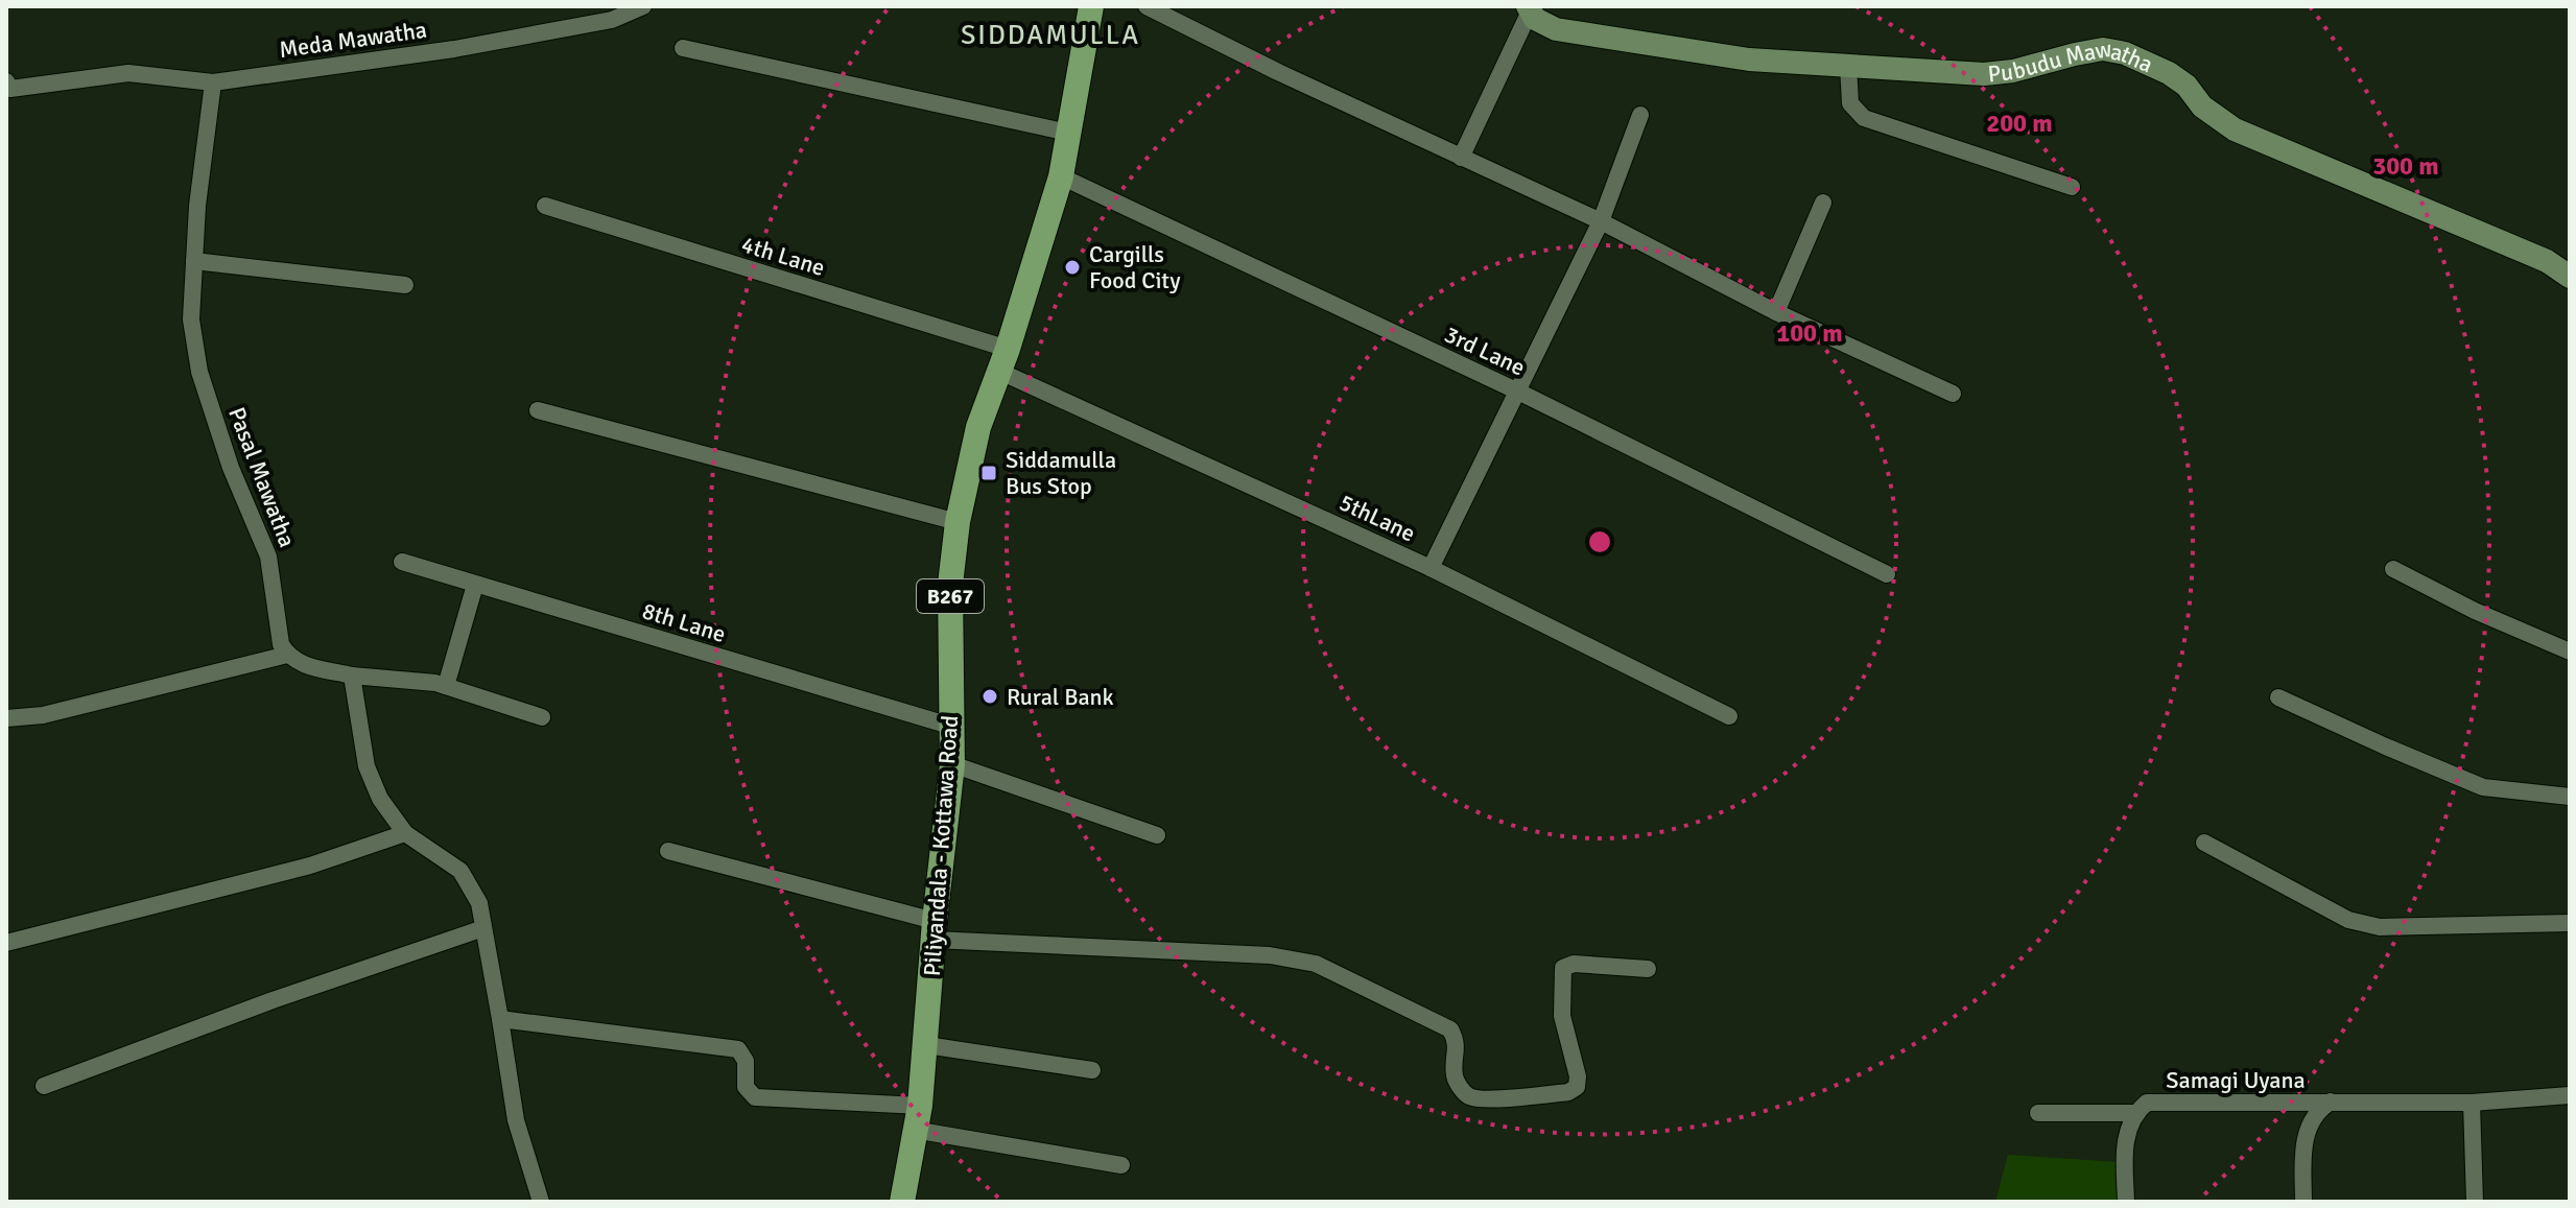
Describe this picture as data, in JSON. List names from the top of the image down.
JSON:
{
  "streets": {
    "main road": ["B267", "Piliyandala - Kottawa Road"],
    "street": [
      "Meda Mawatha",
      "Pubudu Mawatha",
      "4th Lane",
      "3rd Lane",
      "Pasal Mawatha",
      "5thLane",
      "8th Lane",
      "Samagi Uyana"
    ]
  },
  "crossings": [
    ["Meda Mawatha", "Pasal Mawatha"],
    ["4th Lane", "5thLane"],
    ["4th Lane", "Piliyandala - Kottawa Road"],
    ["3rd Lane", "Piliyandala - Kottawa Road"],
    ["5thLane", "Piliyandala - Kottawa Road"],
    ["8th Lane", "Piliyandala - Kottawa Road"]
  ],
  "districts": ["SIDDAMULLA"],
  "places": {
    "other": ["Cargills Food City", "Rural Bank"],
    "transit": ["Siddamulla Bus Stop"]
  },
  "rings": ["200 m", "300 m", "100 m"]
}
